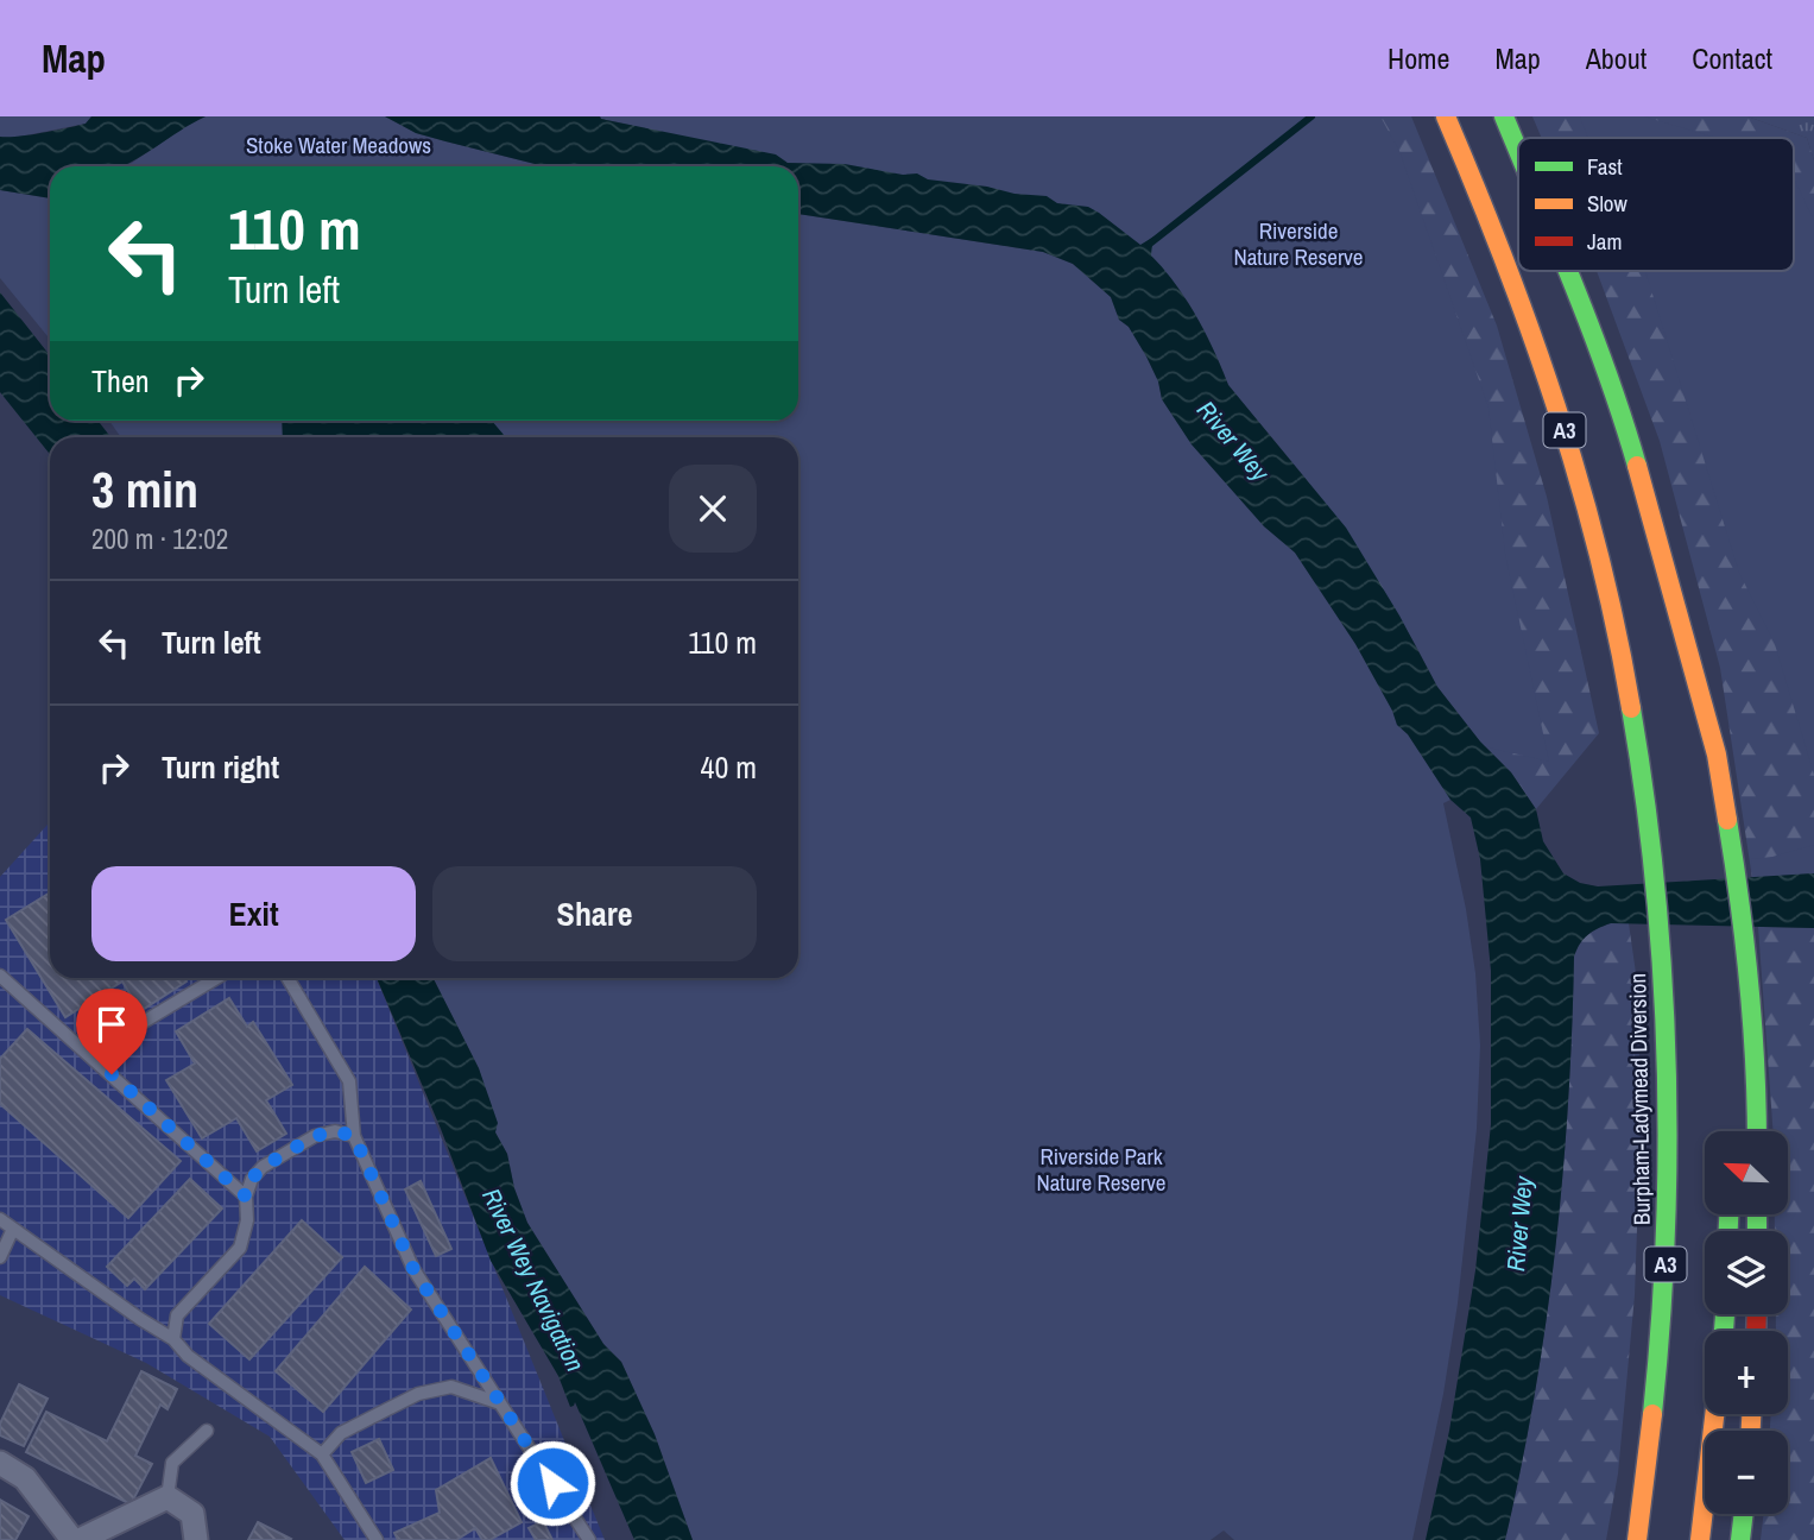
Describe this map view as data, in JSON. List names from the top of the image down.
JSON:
{
  "streets": {
    "highway": ["A3", "Burpham-Ladymead Diversion"]
  },
  "water": ["River Wey", "River Wey Navigation"],
  "parks": ["Stoke Water Meadows", "Riverside Nature Reserve", "Riverside Park Nature Reserve"],
  "legend": ["Fast", "Slow", "Jam"],
  "north": "top left",
  "page": {
    "header": "Map",
    "nav": [
      "Home",
      "Map",
      "About",
      "Contact"
    ],
    "turn": ["110 m", "Turn left"],
    "then": "Then",
    "heading": ["3 min", "200 m · 12:02"],
    "list": [
      {
        "name": "Turn left",
        "value": "110 m"
      },
      {
        "name": "Turn right",
        "value": "40 m"
      }
    ],
    "buttons": ["Exit", "Share"],
    "map_buttons": ["+", "−"]
  }
}
